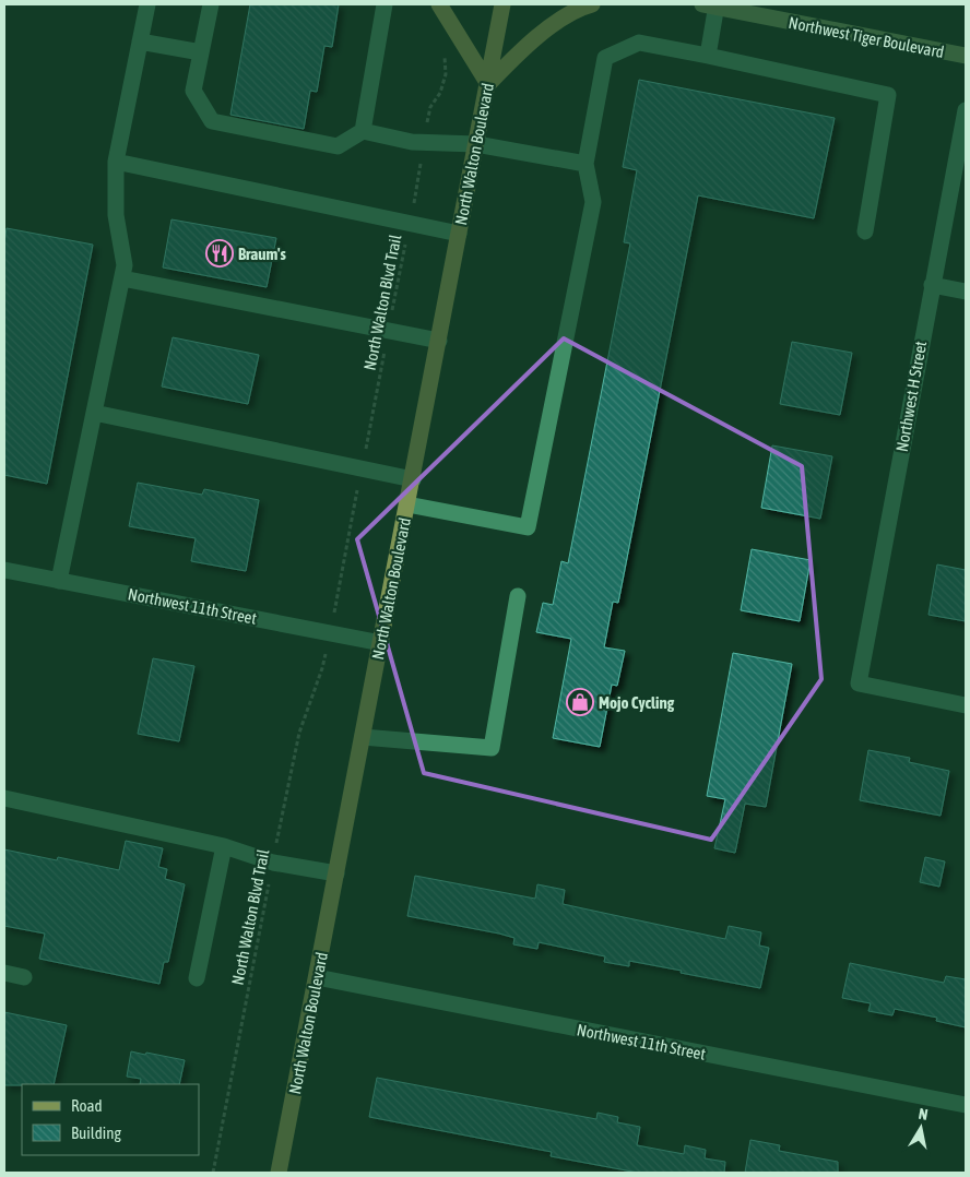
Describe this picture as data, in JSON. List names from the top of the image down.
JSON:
{
  "streets": {
    "main road": ["North Walton Boulevard"],
    "street": ["Northwest Tiger Boulevard", "Northwest H Street", "Northwest 11th Street"],
    "path": ["North Walton Blvd Trail"]
  },
  "crossings": [
    ["North Walton Boulevard", "Northwest 11th Street"]
  ],
  "places": {
    "restaurant": ["Braum's"],
    "shop": ["Mojo Cycling"]
  },
  "legend": ["Road", "Building"],
  "north": "top"
}
